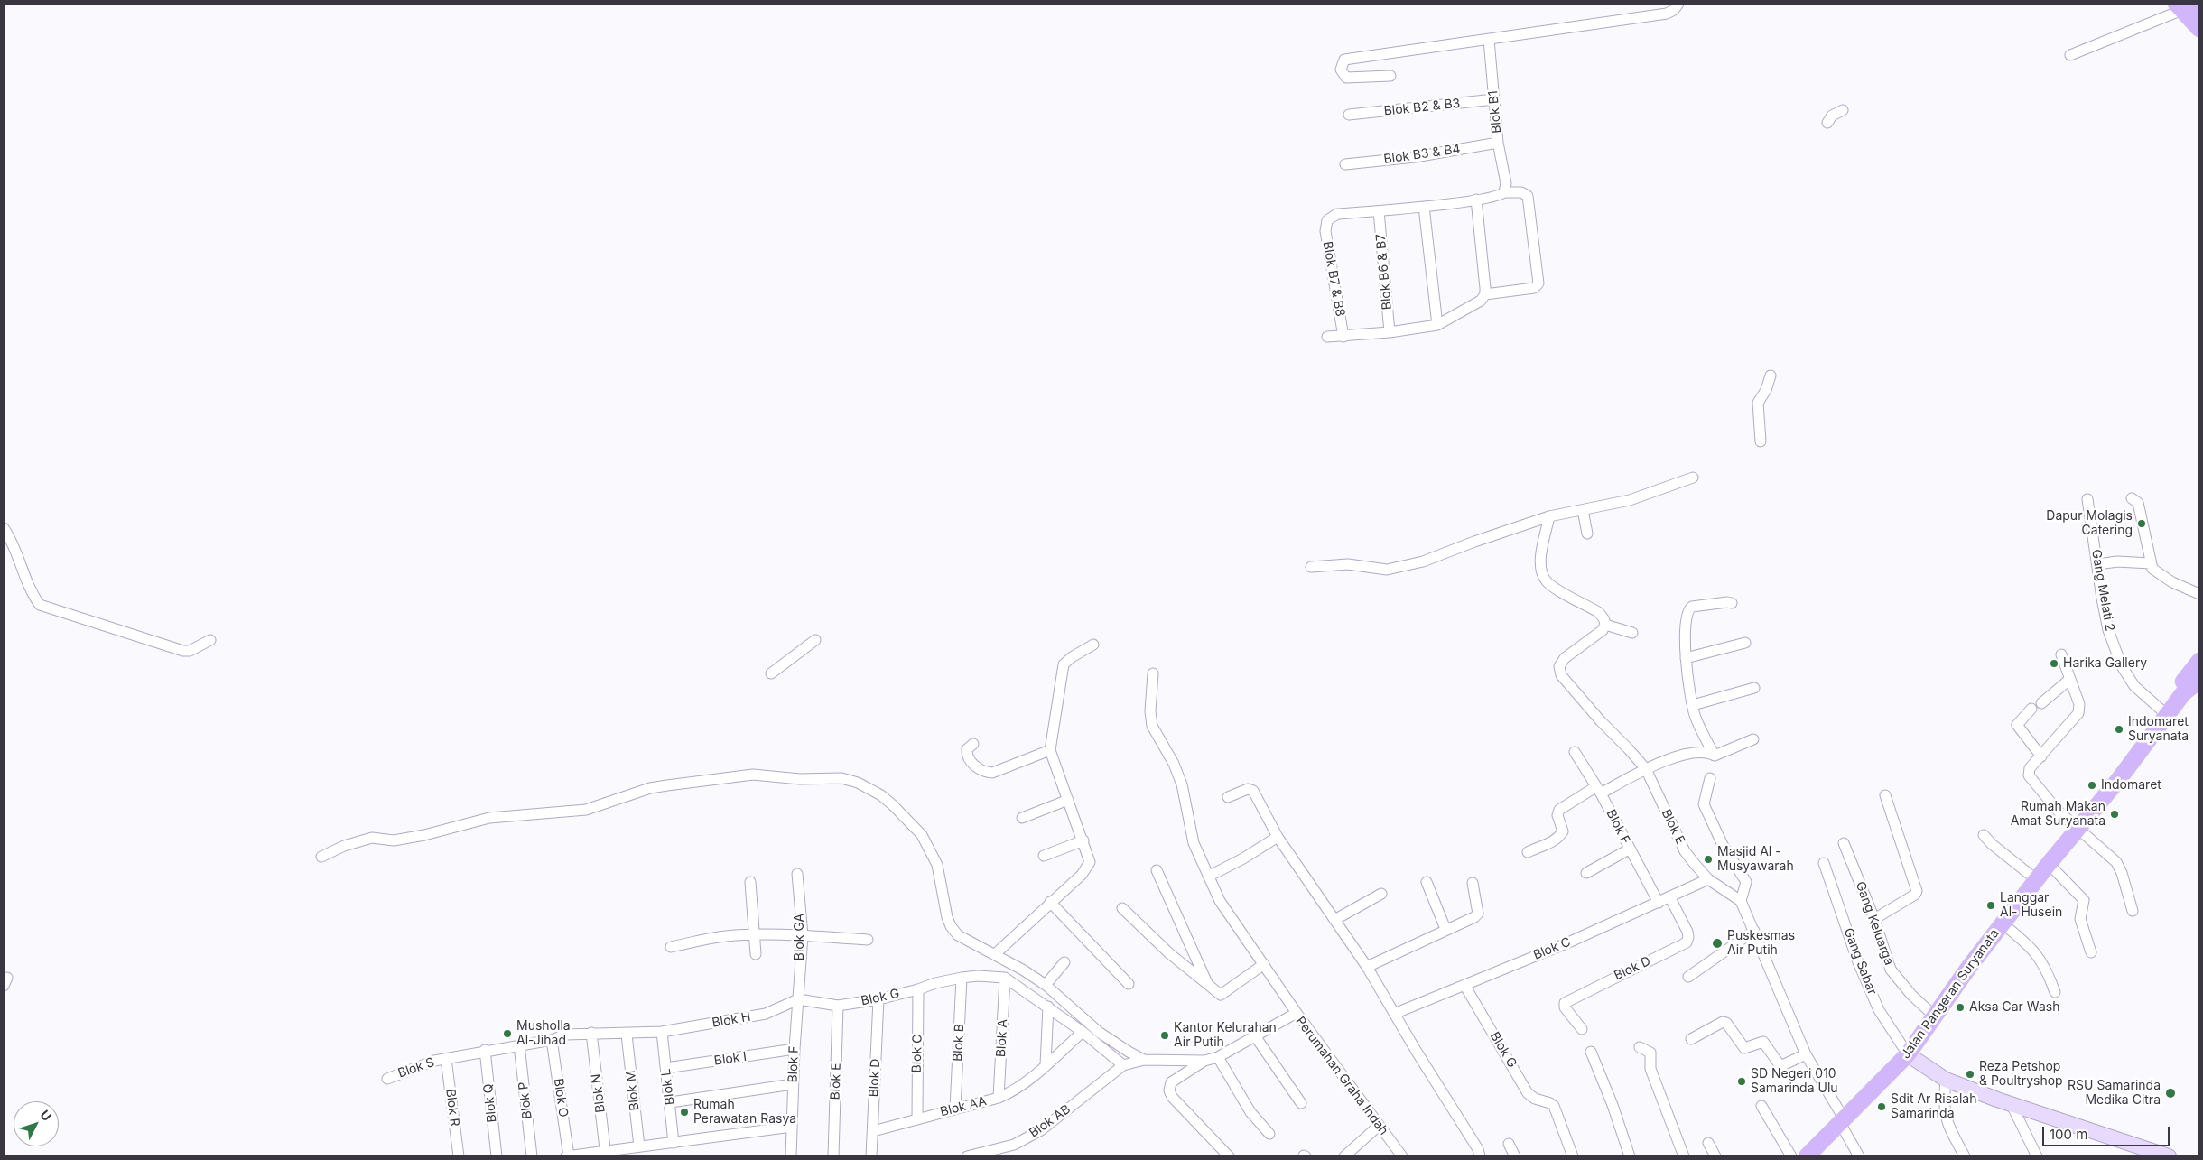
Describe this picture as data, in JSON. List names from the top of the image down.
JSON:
{
  "streets": {
    "main road": ["Jalan Pangeran Suryanata"],
    "street": [
      "Blok B2 & B3",
      "Blok B1",
      "Blok B3 & B4",
      "Blok B6 & B7",
      "Blok B7 & B8",
      "Gang Melati 2",
      "Blok F",
      "Blok E",
      "Gang Keluarga",
      "Blok GA",
      "Blok C",
      "Gang Sabar",
      "Blok D",
      "Blok G",
      "Blok H",
      "Blok A",
      "Blok B",
      "Blok I",
      "Blok S",
      "Perumahan Graha Indah",
      "Blok L",
      "Blok M",
      "Blok N",
      "Blok O",
      "Blok P",
      "Blok Q",
      "Blok AA",
      "Blok R",
      "Blok AB"
    ]
  },
  "crossings": [
    ["Blok B2 & B3", "Blok B1"],
    ["Blok B1", "Blok B3 & B4"],
    ["Blok B6 & B7", "Blok B7 & B8"],
    ["Gang Melati 2", "Jalan Pangeran Suryanata"],
    ["Blok F", "Blok GA"],
    ["Blok F", "Blok C"],
    ["Blok F", "Blok G"],
    ["Blok F", "Blok H"],
    ["Blok F", "Blok I"],
    ["Blok E", "Blok C"],
    ["Blok E", "Blok G"],
    ["Gang Keluarga", "Jalan Pangeran Suryanata"],
    ["Blok GA", "Blok G"],
    ["Blok GA", "Blok H"],
    ["Blok C", "Blok D"],
    ["Blok C", "Blok G"],
    ["Blok C", "Blok AA"],
    ["Gang Sabar", "Jalan Pangeran Suryanata"],
    ["Blok D", "Blok G"],
    ["Blok D", "Blok AA"],
    ["Blok G", "Blok H"],
    ["Blok G", "Blok B"],
    ["Blok H", "Blok L"],
    ["Blok A", "Blok AA"],
    ["Blok B", "Blok AA"],
    ["Blok I", "Blok L"],
    ["Blok S", "Blok R"],
    ["Perumahan Graha Indah", "Blok AB"]
  ],
  "places": [
    "Dapur Molagis Catering",
    "Harika Gallery",
    "Indomaret Suryanata",
    "Indomaret",
    "Rumah Makan Amat Suryanata",
    "Masjid Al - Musyawarah",
    "Langgar Al- Husein",
    "Puskesmas Air Putih",
    "Aksa Car Wash",
    "Musholla Al-Jihad",
    "Kantor Kelurahan Air Putih",
    "Reza Petshop & Poultryshop",
    "SD Negeri 010 Samarinda Ulu",
    "RSU Samarinda Medika Citra",
    "Sdit Ar Risalah Samarinda",
    "Rumah Perawatan Rasya"
  ],
  "scale_bar": "100 m",
  "north": "top right"
}
